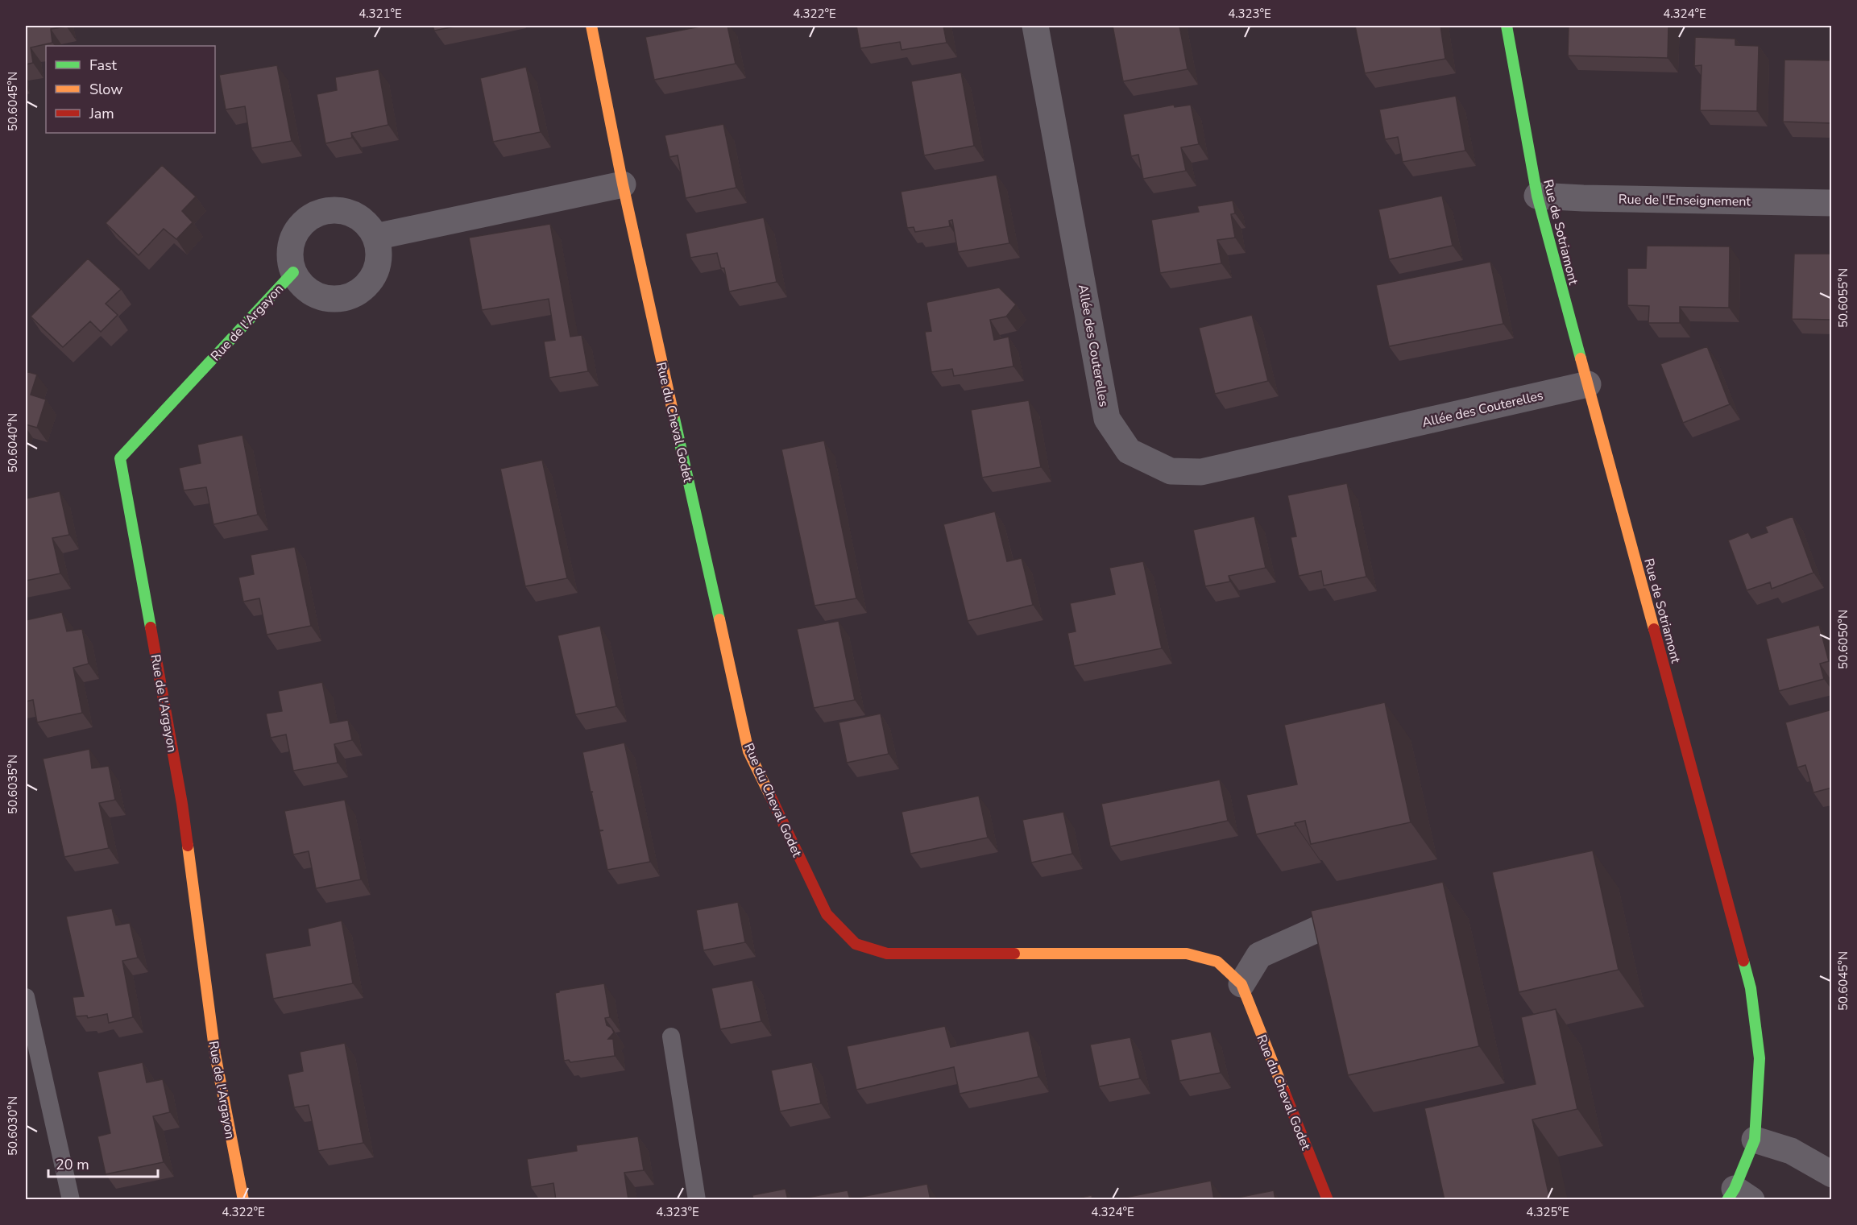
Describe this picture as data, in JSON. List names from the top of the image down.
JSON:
{
  "streets": {
    "street": [
      "Rue de l'Enseignement",
      "Rue de Sotriamont",
      "Rue de l'Argayon",
      "Allée des Couterelles",
      "Rue du Cheval Godet"
    ]
  },
  "crossings": [
    ["Rue de l'Enseignement", "Rue de Sotriamont"],
    ["Rue de Sotriamont", "Allée des Couterelles"]
  ],
  "legend": ["Fast", "Slow", "Jam"],
  "scale_bar": "20 m",
  "coordinates": [
    "4.321°E",
    "4.322°E",
    "4.323°E",
    "4.324°E",
    "50.6045°N",
    "50.6055°N",
    "50.6040°N",
    "50.6050°N",
    "50.6035°N",
    "50.6030°N",
    "4.325°E"
  ]
}
